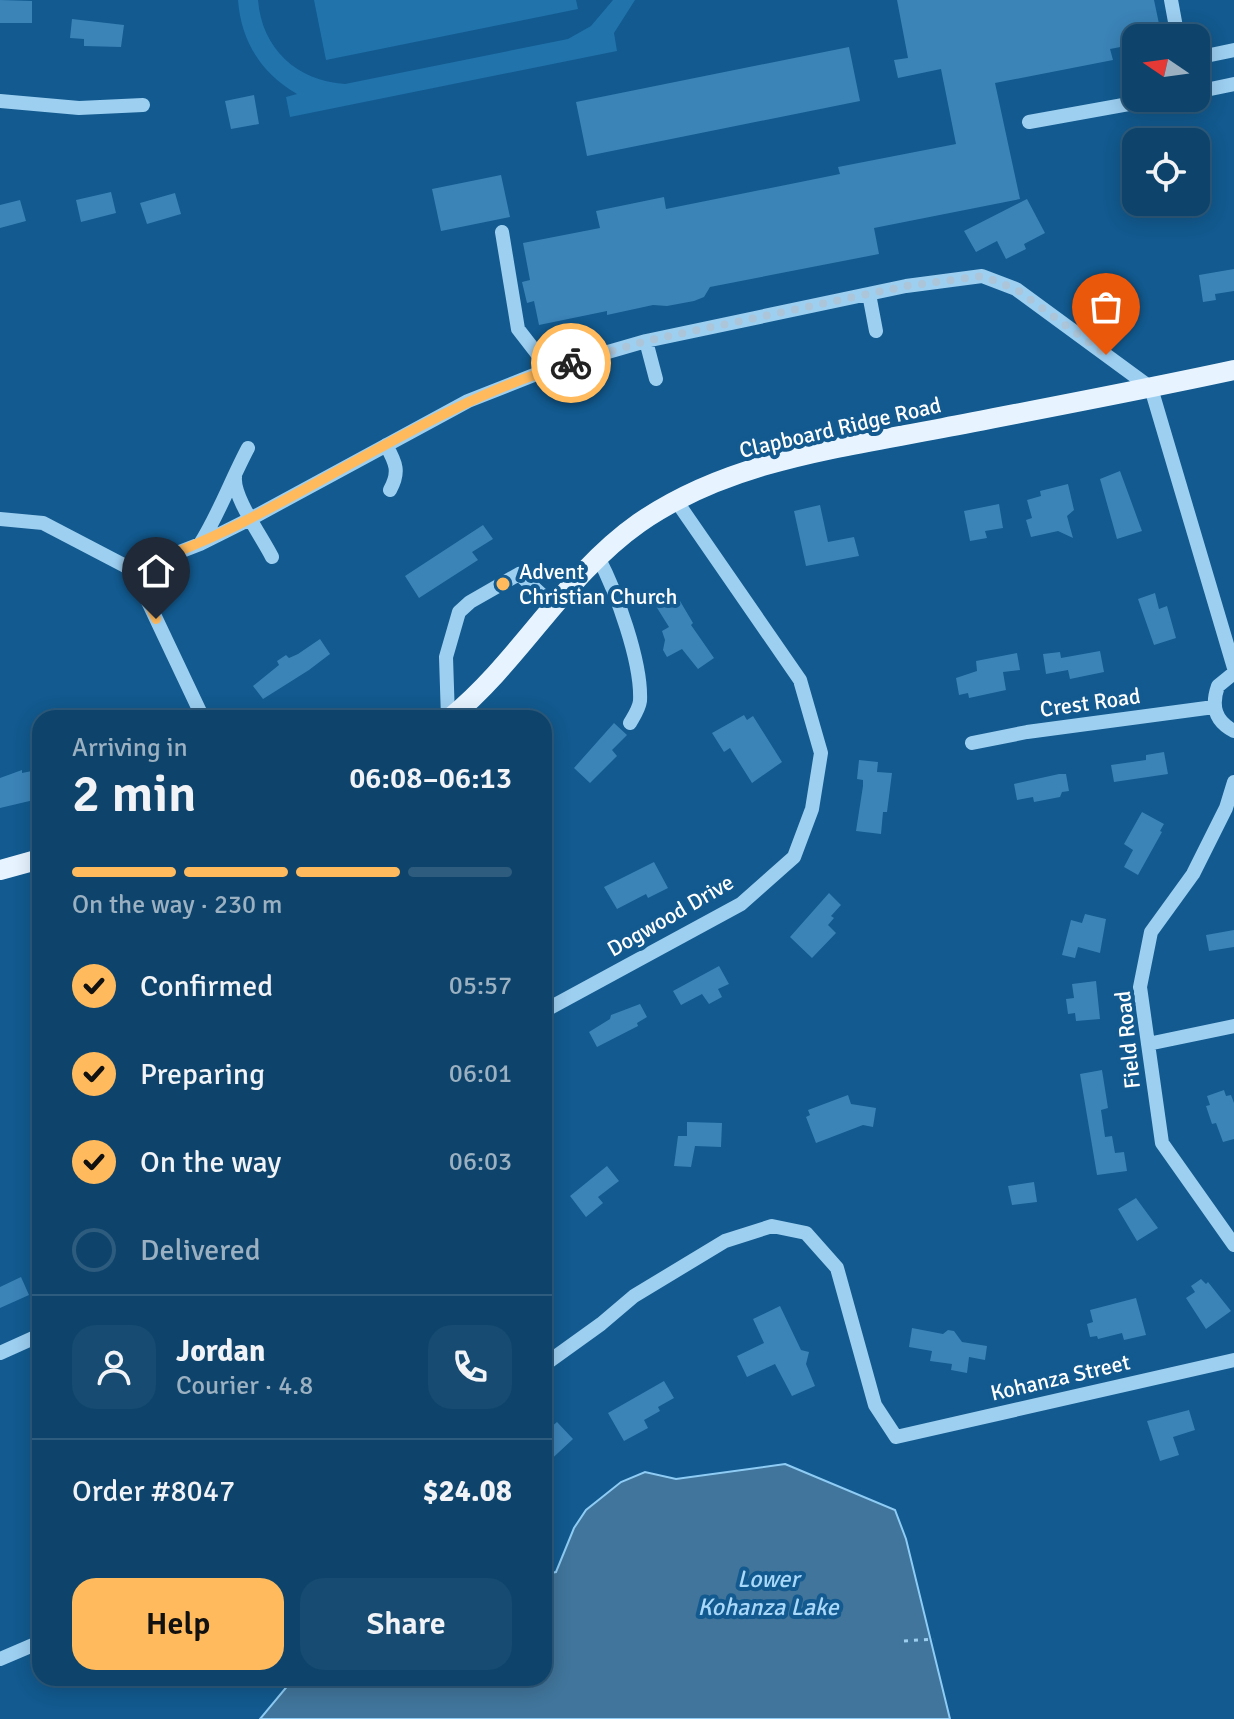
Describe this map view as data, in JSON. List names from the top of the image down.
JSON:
{
  "streets": {
    "main road": ["Clapboard Ridge Road"],
    "street": [
      "Crest Road",
      "Dogwood Drive",
      "Field Road",
      "Kohanza Street"
    ]
  },
  "crossings": [
    ["Clapboard Ridge Road", "Dogwood Drive"]
  ],
  "water": ["Lower Kohanza Lake"],
  "places": ["Advent Christian Church"],
  "north": "left",
  "page": {
    "heading": ["2 min", "Arriving in", "06:08–06:13"],
    "panel": [
      "Jordan",
      "Courier · 4.8",
      "Order #8047",
      "$24.08"
    ],
    "bar": "On the way · 230 m",
    "list": [
      ["Confirmed", "05:57"],
      ["Preparing", "06:01"],
      ["On the way", "06:03"],
      "Delivered"
    ],
    "buttons": ["Help", "Share"]
  }
}
